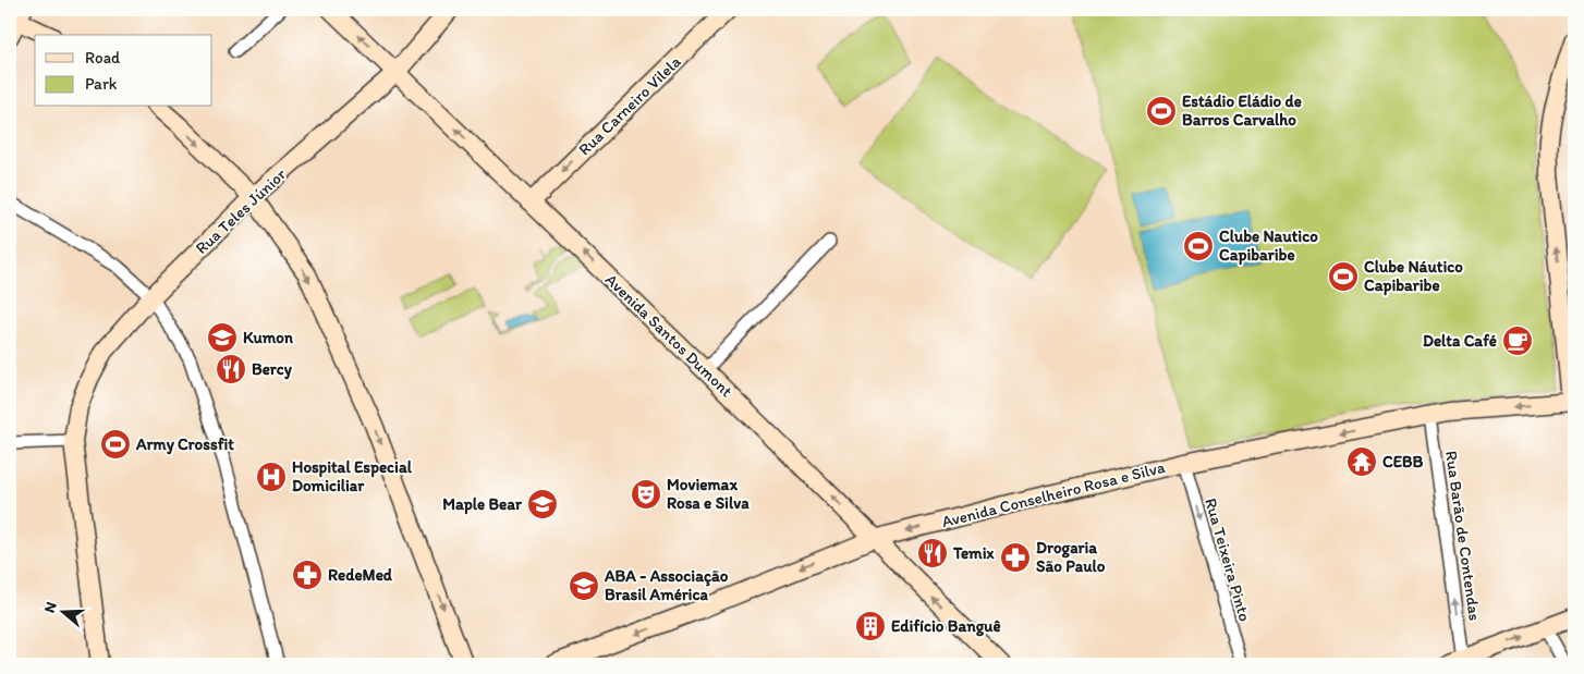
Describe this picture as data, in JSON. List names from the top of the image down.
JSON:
{
  "streets": {
    "street": [
      "Rua Carneiro Vilela",
      "Rua Teles Júnior",
      "Avenida Santos Dumont",
      "Avenida Conselheiro Rosa e Silva",
      "Rua Barão de Contendas",
      "Rua Teixeira Pinto"
    ]
  },
  "crossings": [
    ["Rua Carneiro Vilela", "Avenida Santos Dumont"],
    ["Rua Teles Júnior", "Avenida Santos Dumont"],
    ["Avenida Santos Dumont", "Avenida Conselheiro Rosa e Silva"],
    ["Avenida Conselheiro Rosa e Silva", "Rua Barão de Contendas"],
    ["Avenida Conselheiro Rosa e Silva", "Rua Teixeira Pinto"]
  ],
  "one_way": [
    "Rua Carneiro Vilela",
    "Avenida Santos Dumont",
    "Avenida Conselheiro Rosa e Silva",
    "Rua Barão de Contendas",
    "Rua Teixeira Pinto"
  ],
  "places": {
    "sports": [
      "Estádio Eládio de Barros Carvalho",
      "Clube Nautico Capibaribe",
      "Clube Náutico Capibaribe",
      "Army Crossfit"
    ],
    "school or university": ["Kumon", "Maple Bear", "ABA - Associação Brasil América"],
    "cafe": ["Delta Café"],
    "restaurant": ["Bercy", "Temix"],
    "temple": ["CEBB"],
    "hospital": ["Hospital Especial Domiciliar"],
    "theatre": ["Moviemax Rosa e Silva"],
    "pharmacy": ["Drogaria São Paulo", "RedeMed"],
    "building": ["Edifício Banguê"]
  },
  "legend": ["Road", "Park"],
  "north": "left"
}
